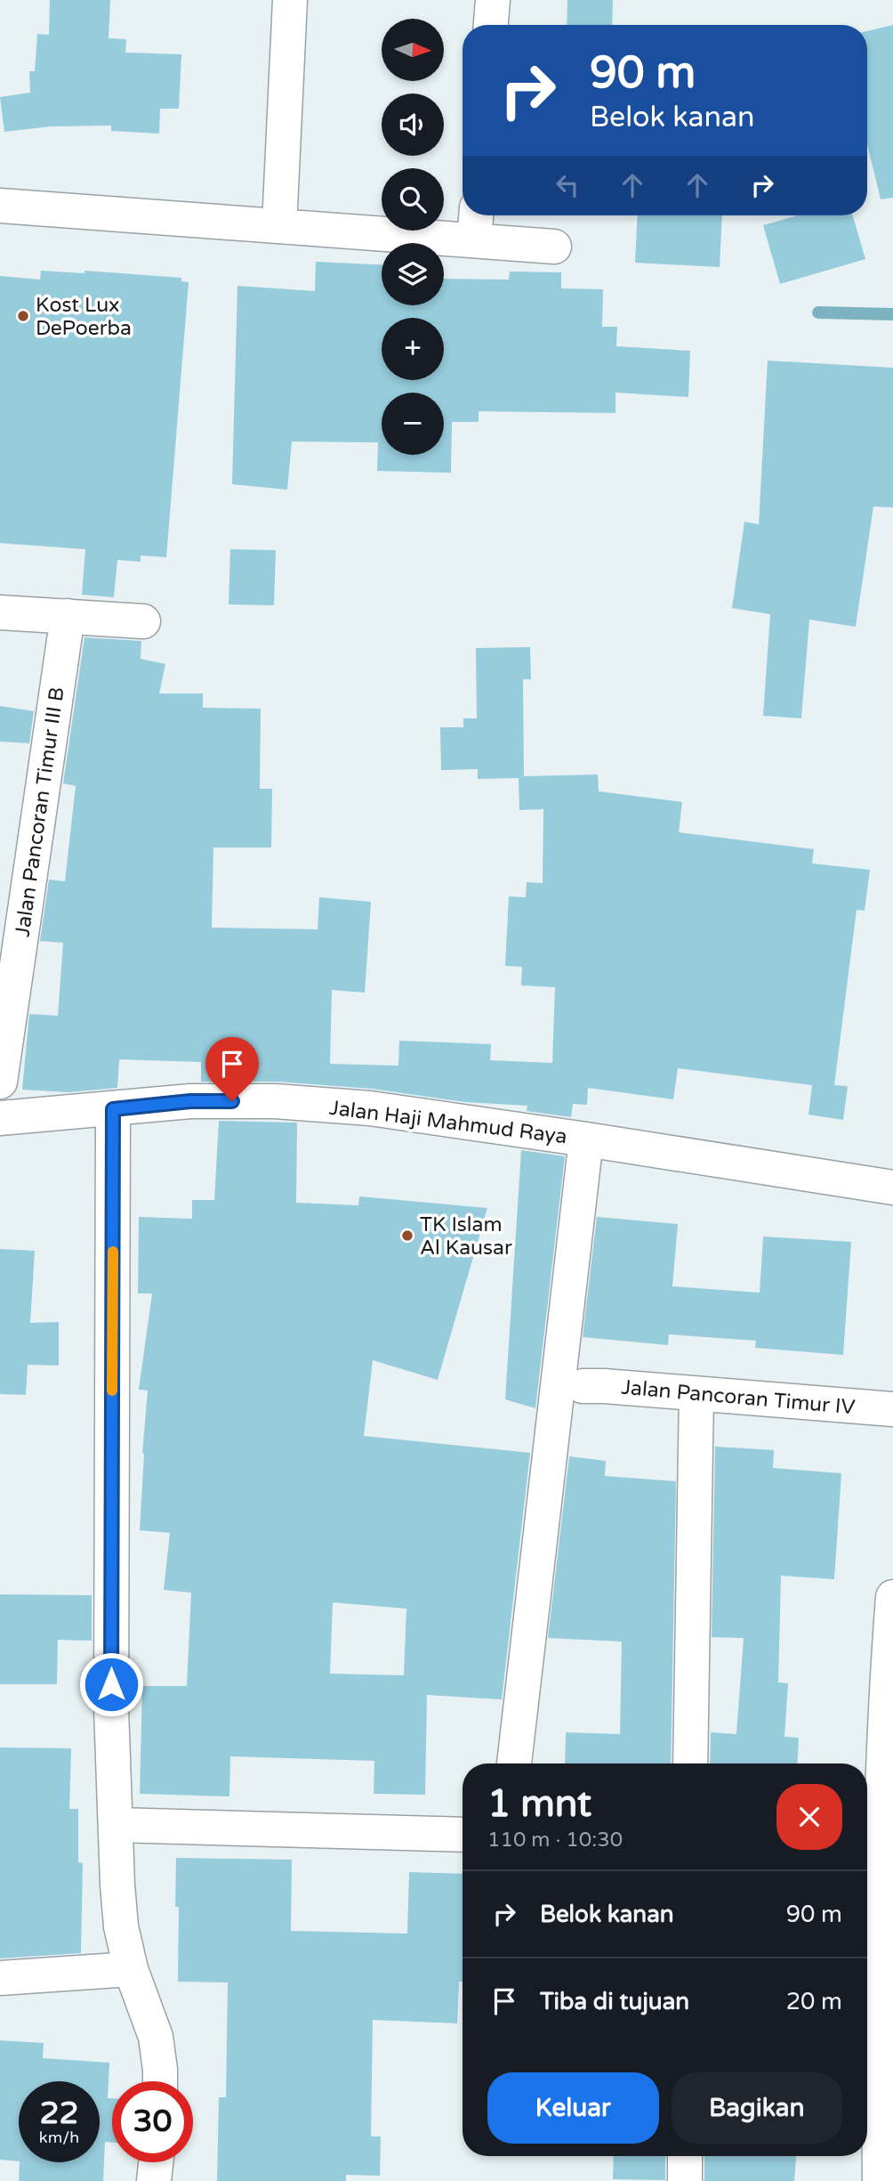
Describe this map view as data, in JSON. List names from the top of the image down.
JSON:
{
  "streets": {
    "street": ["Jalan Pancoran Timur III B", "Jalan Haji Mahmud Raya", "Jalan Pancoran Timur IV"]
  },
  "places": ["Kost Lux DePoerba", "TK Islam Al Kausar"],
  "north": "right",
  "page": {
    "map_buttons": ["+", "−"],
    "turn": ["90 m", "Belok kanan"],
    "heading": ["1 mnt", "110 m · 10:30"],
    "list": [
      {
        "name": "Belok kanan",
        "value": "90 m"
      },
      {
        "name": "Tiba di tujuan",
        "value": "20 m"
      }
    ],
    "buttons": ["Keluar", "Bagikan"],
    "speed": "22 km/h",
    "limit": "30"
  }
}
